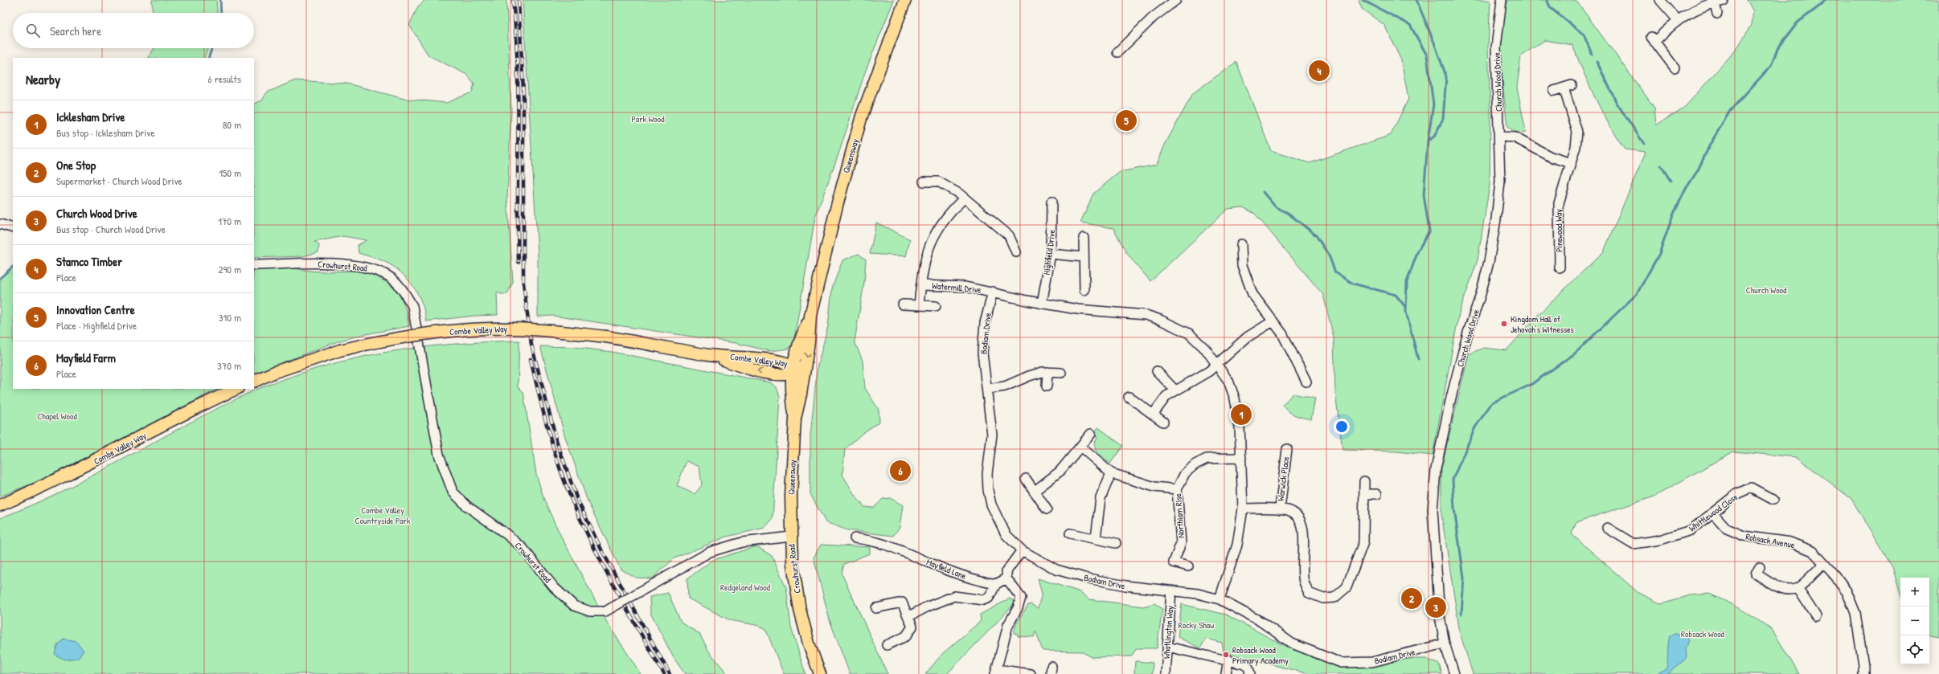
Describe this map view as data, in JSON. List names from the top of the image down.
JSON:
{
  "streets": {
    "main road": ["Queensway", "Crowhurst Road", "Combe Valley Way"],
    "street": [
      "Church Wood Drive",
      "Pinewood Way",
      "Highfield Drive",
      "Watermill Drive",
      "Bodiam Drive",
      "Warwick Place",
      "Whittlewood Close",
      "Northiam Rise",
      "Robsack Avenue",
      "Mayfield Lane",
      "Whatlington Way"
    ]
  },
  "crossings": [
    ["Church Wood Drive", "Bodiam Drive"],
    ["Queensway", "Crowhurst Road"],
    ["Queensway", "Combe Valley Way"],
    ["Highfield Drive", "Watermill Drive"],
    ["Watermill Drive", "Bodiam Drive"],
    ["Watermill Drive", "Northiam Rise"],
    ["Bodiam Drive", "Whatlington Way"],
    ["Whittlewood Close", "Robsack Avenue"]
  ],
  "parks": [
    "Park Wood",
    "Church Wood",
    "Chapel Wood",
    "Combe Valley Countryside Park",
    "Redgeland Wood",
    "Rocky Shaw",
    "Robsack Wood"
  ],
  "places": ["Kingdom Hall of Jehovah's Witnesses", "Robsack Wood Primary Academy"],
  "page": {
    "search": "Search here",
    "heading": ["Nearby", "6 results"],
    "pins": [
      "4",
      "5",
      "1",
      "6",
      "2",
      "3"
    ],
    "list": [
      {
        "mark": "1",
        "name": "Icklesham Drive",
        "note": "Bus stop · Icklesham Drive",
        "value": "80 m"
      },
      {
        "mark": "2",
        "name": "One Stop",
        "note": "Supermarket · Church Wood Drive",
        "value": "150 m"
      },
      {
        "mark": "3",
        "name": "Church Wood Drive",
        "note": "Bus stop · Church Wood Drive",
        "value": "170 m"
      },
      {
        "mark": "4",
        "name": "Stamco Timber",
        "note": "Place",
        "value": "290 m"
      },
      {
        "mark": "5",
        "name": "Innovation Centre",
        "note": "Place · Highfield Drive",
        "value": "310 m"
      },
      {
        "mark": "6",
        "name": "Mayfield Farm",
        "note": "Place",
        "value": "370 m"
      }
    ],
    "map_buttons": ["+", "−"]
  }
}
